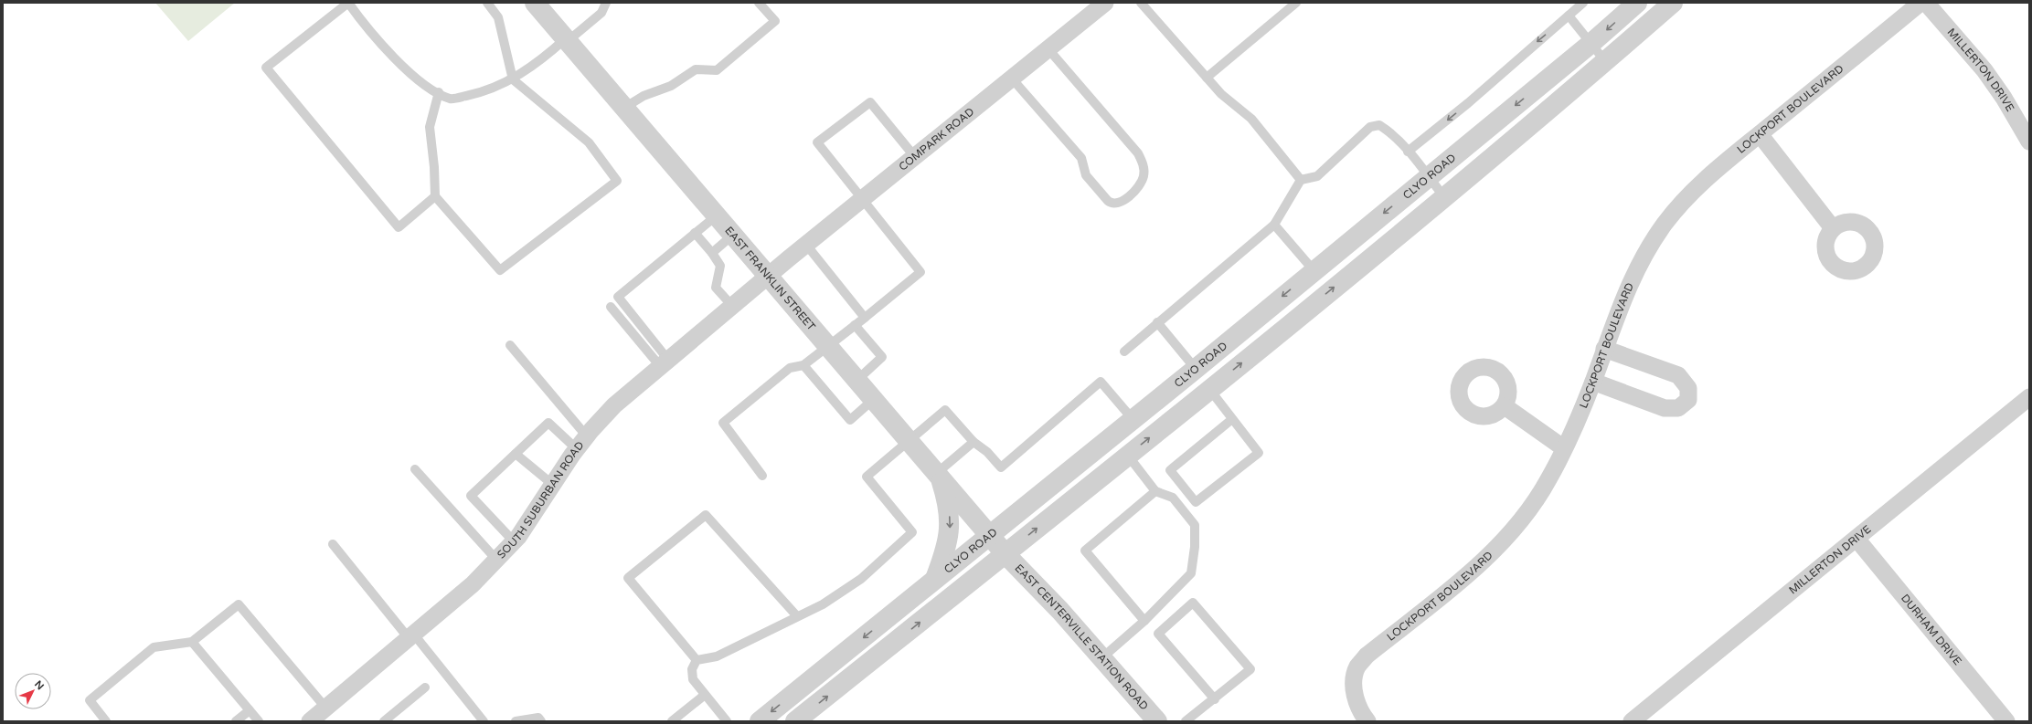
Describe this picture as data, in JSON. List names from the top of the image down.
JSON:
{
  "streets": {
    "street": [
      "MILLERTON DRIVE",
      "LOCKPORT BOULEVARD",
      "COMPARK ROAD",
      "CLYO ROAD",
      "EAST FRANKLIN STREET",
      "SOUTH SUBURBAN ROAD",
      "DURHAM DRIVE",
      "EAST CENTERVILLE STATION ROAD"
    ]
  },
  "crossings": [
    ["MILLERTON DRIVE", "DURHAM DRIVE"],
    ["COMPARK ROAD", "EAST FRANKLIN STREET"],
    ["COMPARK ROAD", "SOUTH SUBURBAN ROAD"],
    ["CLYO ROAD", "EAST FRANKLIN STREET"],
    ["EAST FRANKLIN STREET", "SOUTH SUBURBAN ROAD"],
    ["EAST FRANKLIN STREET", "EAST CENTERVILLE STATION ROAD"]
  ],
  "north": "top right"
}
